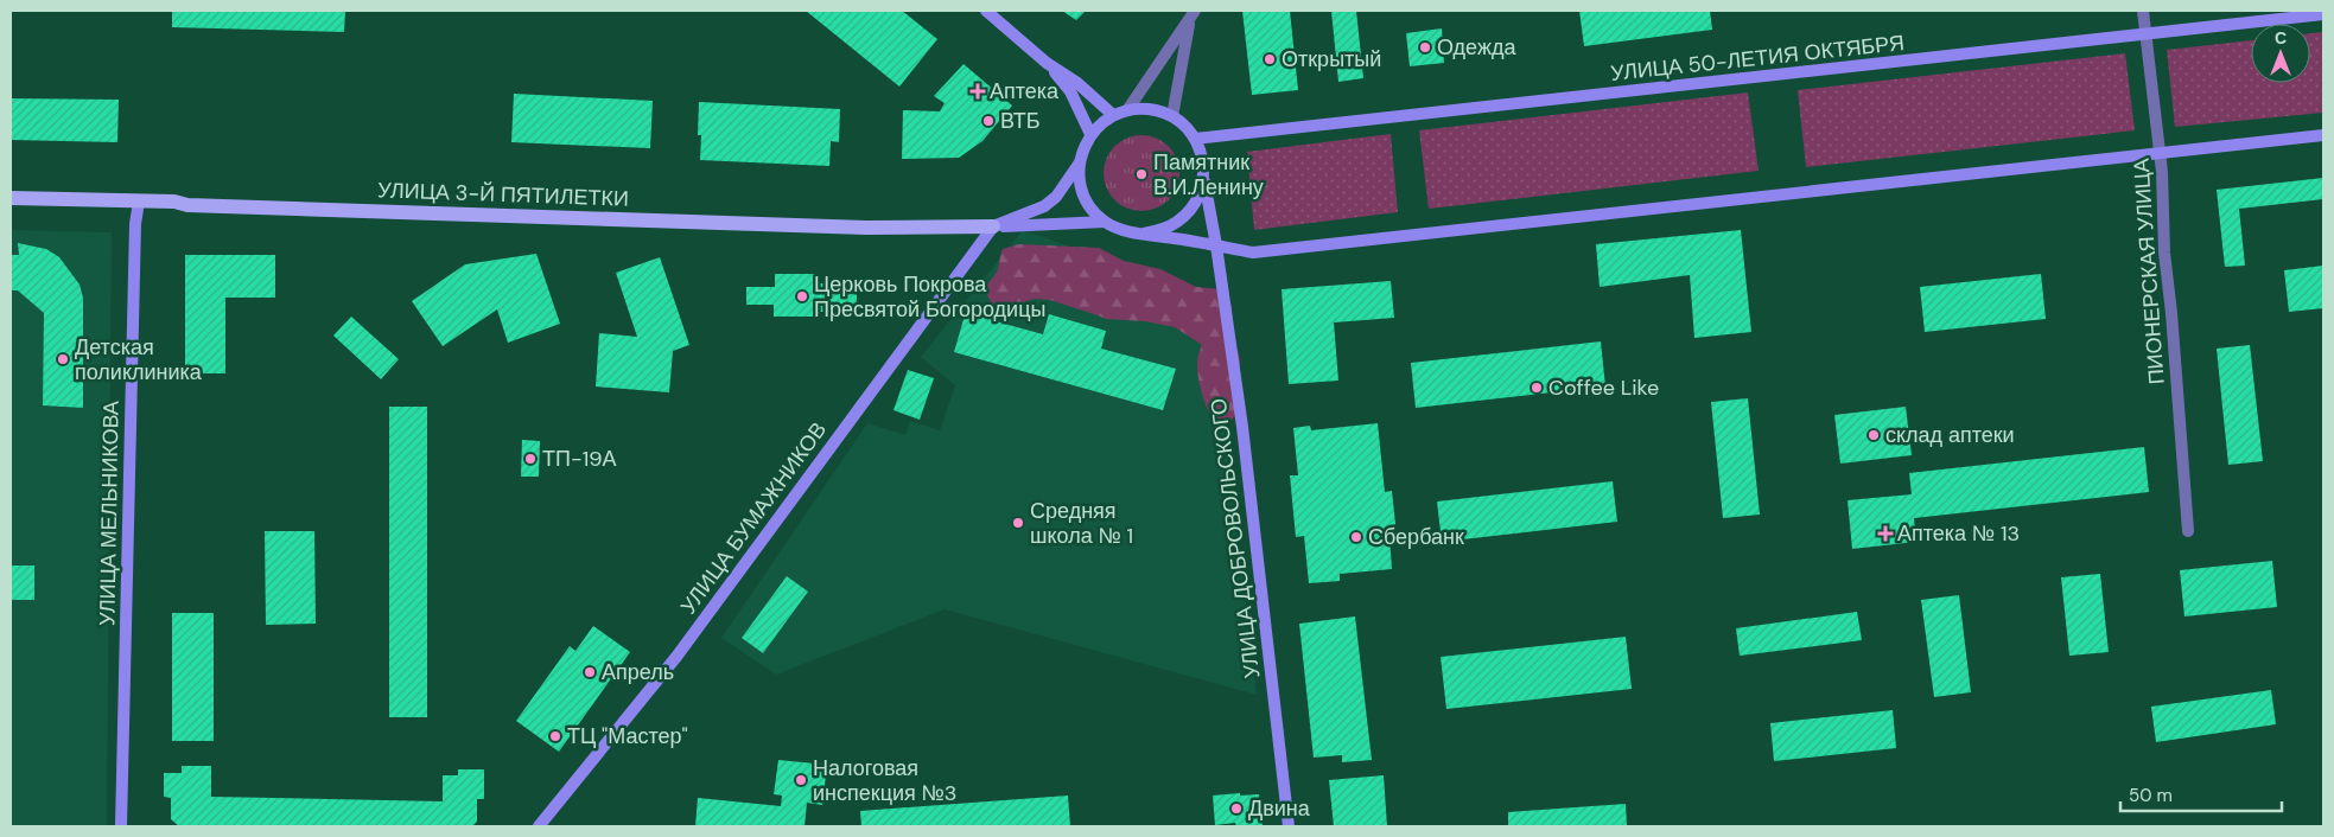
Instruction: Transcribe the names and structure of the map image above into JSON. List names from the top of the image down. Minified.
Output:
{"streets":{"main road":["УЛИЦА 50-ЛЕТИЯ ОКТЯБРЯ","УЛИЦА 3-Й ПЯТИЛЕТКИ","УЛИЦА МЕЛЬНИКОВА","УЛИЦА БУМАЖНИКОВ","УЛИЦА ДОБРОВОЛЬСКОГО"],"street":["ПИОНЕРСКАЯ УЛИЦА"]},"crossings":[["УЛИЦА 50-ЛЕТИЯ ОКТЯБРЯ","ПИОНЕРСКАЯ УЛИЦА"],["УЛИЦА 50-ЛЕТИЯ ОКТЯБРЯ","УЛИЦА ДОБРОВОЛЬСКОГО"],["УЛИЦА 3-Й ПЯТИЛЕТКИ","УЛИЦА МЕЛЬНИКОВА"],["УЛИЦА 3-Й ПЯТИЛЕТКИ","УЛИЦА БУМАЖНИКОВ"]],"places":{"other":["Одежда","Открытый","ВТБ","Памятник В.И.Ленину","Церковь Покрова Пресвятой Богородицы","Детская поликлиника","Coffee Like","склад аптеки","ТП-19А","Средняя школа № 1","Сбербанк","Апрель","ТЦ \"Мастер\"","Налоговая инспекция №3","Двина"],"health":["Аптека","Аптека № 13"]},"scale_bar":"50 m","north":"top"}
